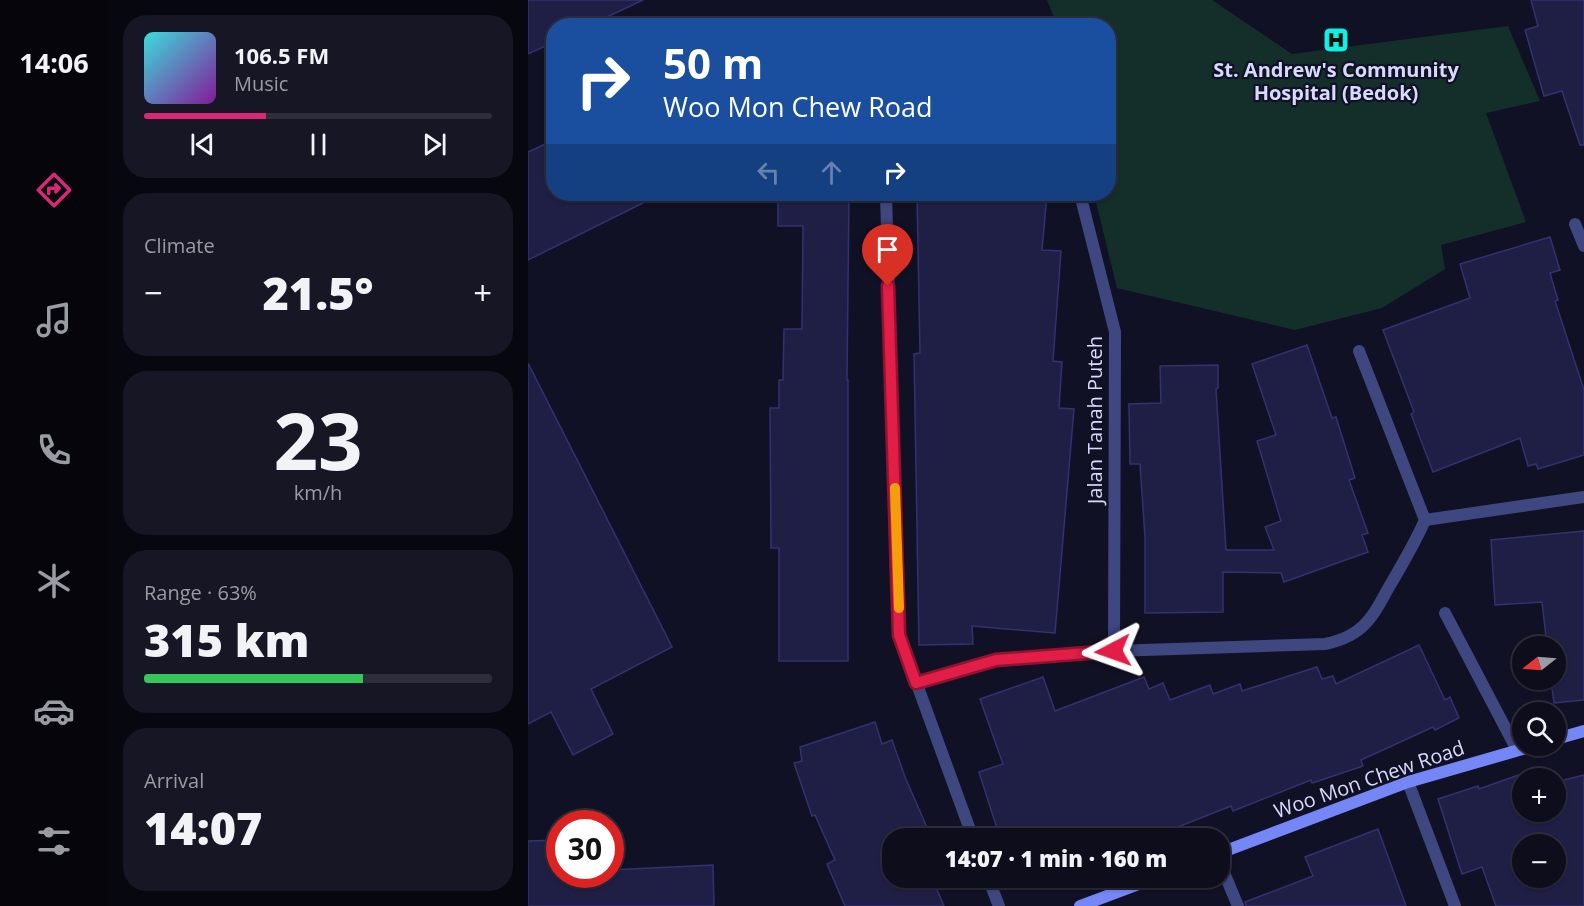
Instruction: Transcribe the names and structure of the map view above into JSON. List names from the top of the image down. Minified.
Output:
{"streets":{"street":["Jalan Tanah Puteh","Woo Mon Chew Road"]},"places":{"hospital":["St. Andrew's Community Hospital (Bedok)"]},"north":"left","page":{"tabs":"14:06","turn":["50 m","Woo Mon Chew Road"],"song":["106.5 FM","Music"],"tile":["Climate",["23","km/h"],["Range · 63%","315 km"],["Arrival","14:07"]],"heat":["−","21.5°","+"],"map_buttons":["+","−"],"limit":"30","trip":"14:07 · 1 min · 160 m"}}
